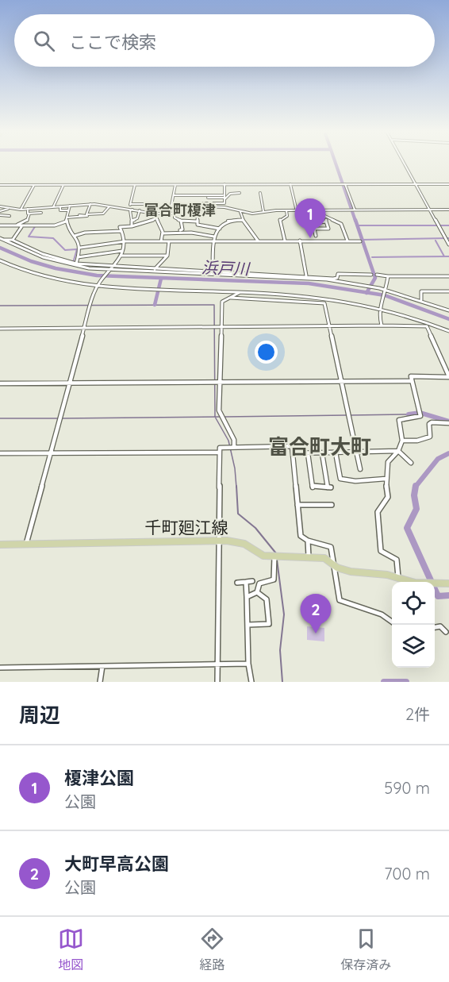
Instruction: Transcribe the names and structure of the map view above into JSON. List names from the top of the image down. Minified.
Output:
{"streets":{"main road":["千町廻江線"]},"districts":["富合町榎津","富合町大町"],"water":["浜戸川"],"page":{"search":"ここで検索","pins":["1","2"],"heading":["周辺","2件"],"list":[{"mark":"1","name":"榎津公園","note":"公園","value":"590 m"},{"mark":"2","name":"大町早高公園","note":"公園","value":"700 m"}],"nav":["地図","経路","保存済み"]}}
